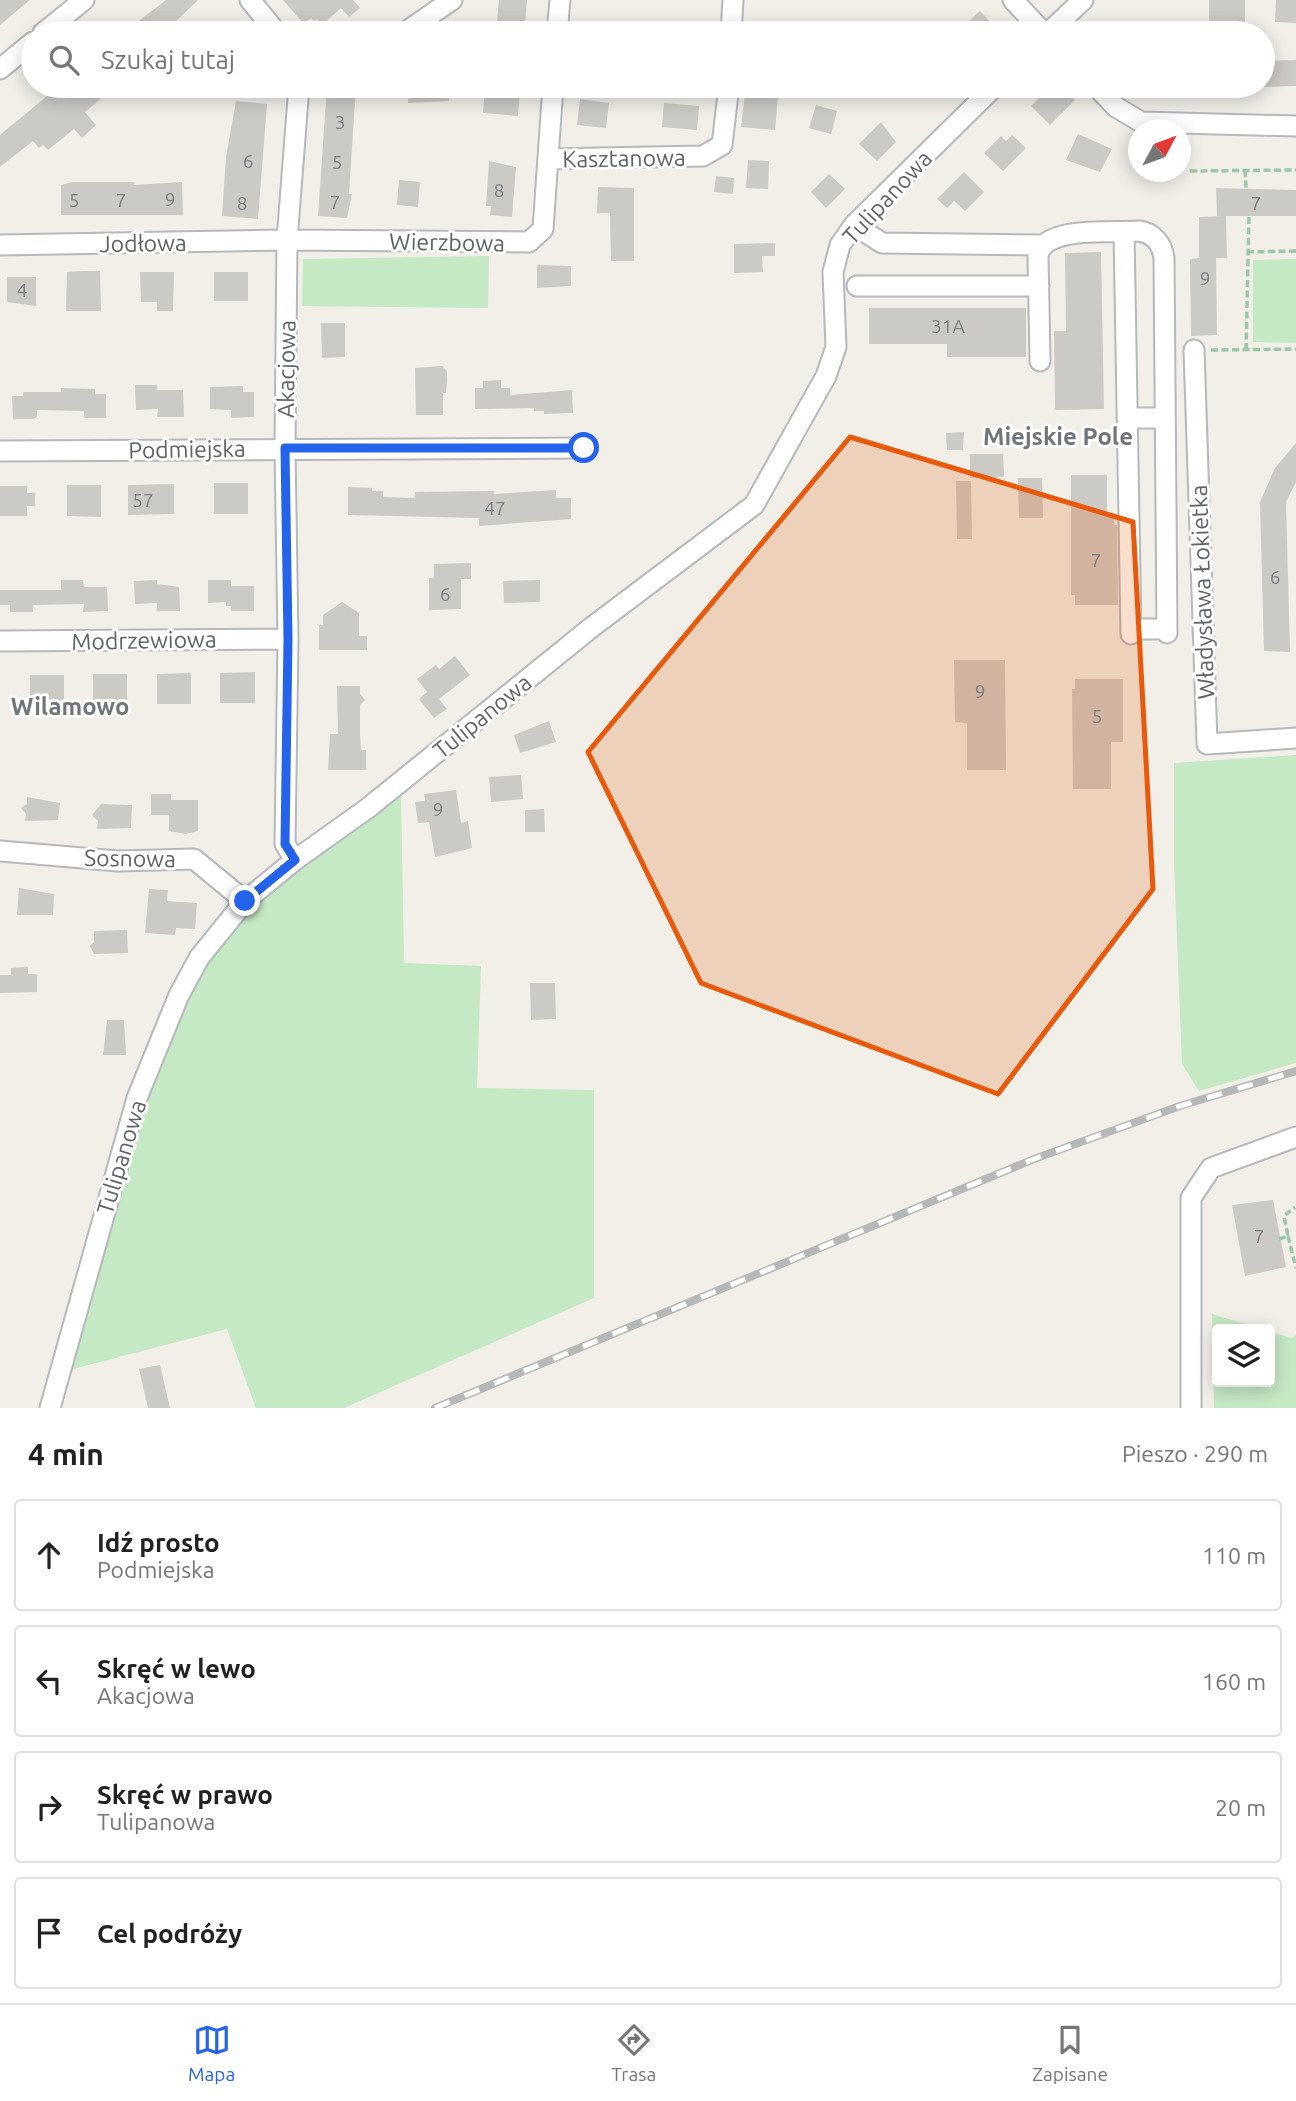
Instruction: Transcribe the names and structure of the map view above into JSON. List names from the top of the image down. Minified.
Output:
{"streets":{"street":["Kasztanowa","Tulipanowa","Wierzbowa","Jodłowa","Akacjowa","Podmiejska","Władysława Łokietka","Modrzewiowa","Sosnowa"]},"crossings":[["Kasztanowa","Wierzbowa"],["Tulipanowa","Akacjowa"],["Tulipanowa","Sosnowa"],["Wierzbowa","Jodłowa"],["Wierzbowa","Akacjowa"],["Jodłowa","Akacjowa"],["Akacjowa","Podmiejska"],["Akacjowa","Modrzewiowa"]],"districts":["Miejskie Pole","Wilamowo"],"house_numbers":["3","6","5","8","9","5","7","7","8","7","9","4","31A","57","47","7","6","6","9","5","9","7"],"north":"top right","page":{"search":"Szukaj tutaj","heading":["4 min","Pieszo · 290 m"],"list":[["Idź prosto","Podmiejska","110 m"],["Skręć w lewo","Akacjowa","160 m"],["Skręć w prawo","Tulipanowa","20 m"],"Cel podróży"],"nav":["Mapa","Trasa","Zapisane"]}}
